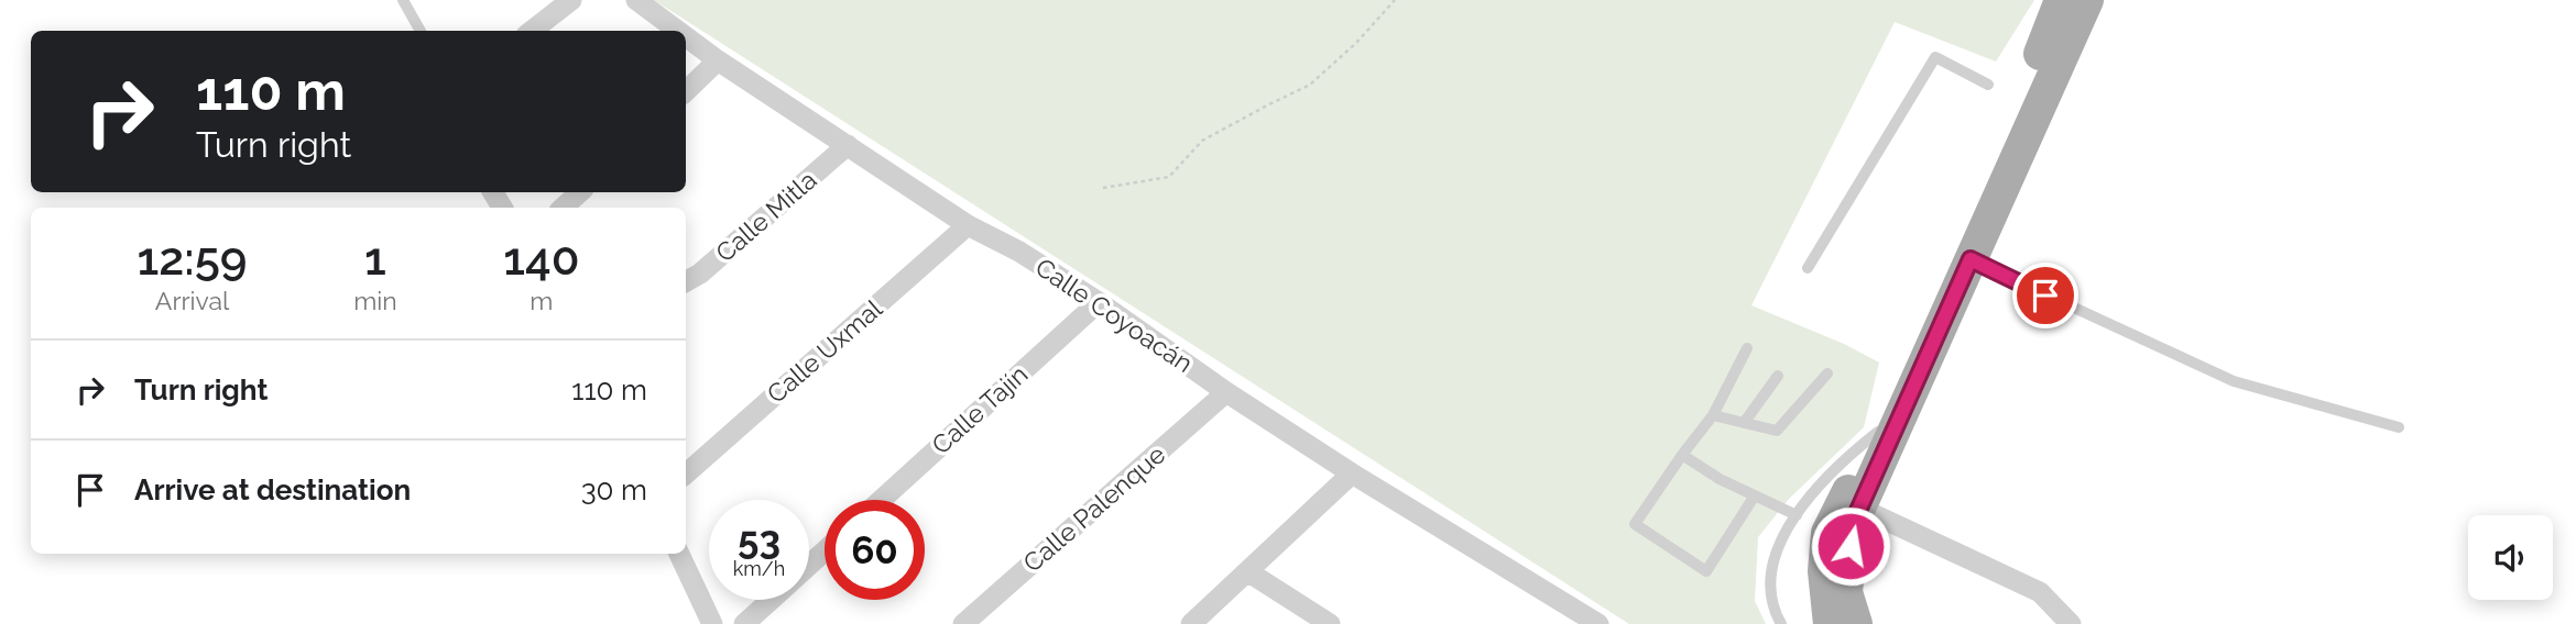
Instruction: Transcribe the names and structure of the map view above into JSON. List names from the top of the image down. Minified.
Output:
{"streets":{"street":["Calle Mitla","Calle Coyoacán","Calle Uxmal","Calle Tajín","Calle Palenque"]},"crossings":[["Calle Mitla","Calle Coyoacán"],["Calle Coyoacán","Calle Uxmal"],["Calle Coyoacán","Calle Tajín"],["Calle Coyoacán","Calle Palenque"]],"page":{"turn":["110 m","Turn right"],"eta":["12:59","Arrival","1","min","140","m"],"list":[{"name":"Turn right","value":"110 m"},{"name":"Arrive at destination","value":"30 m"}],"speed":"53 km/h","limit":"60"}}
